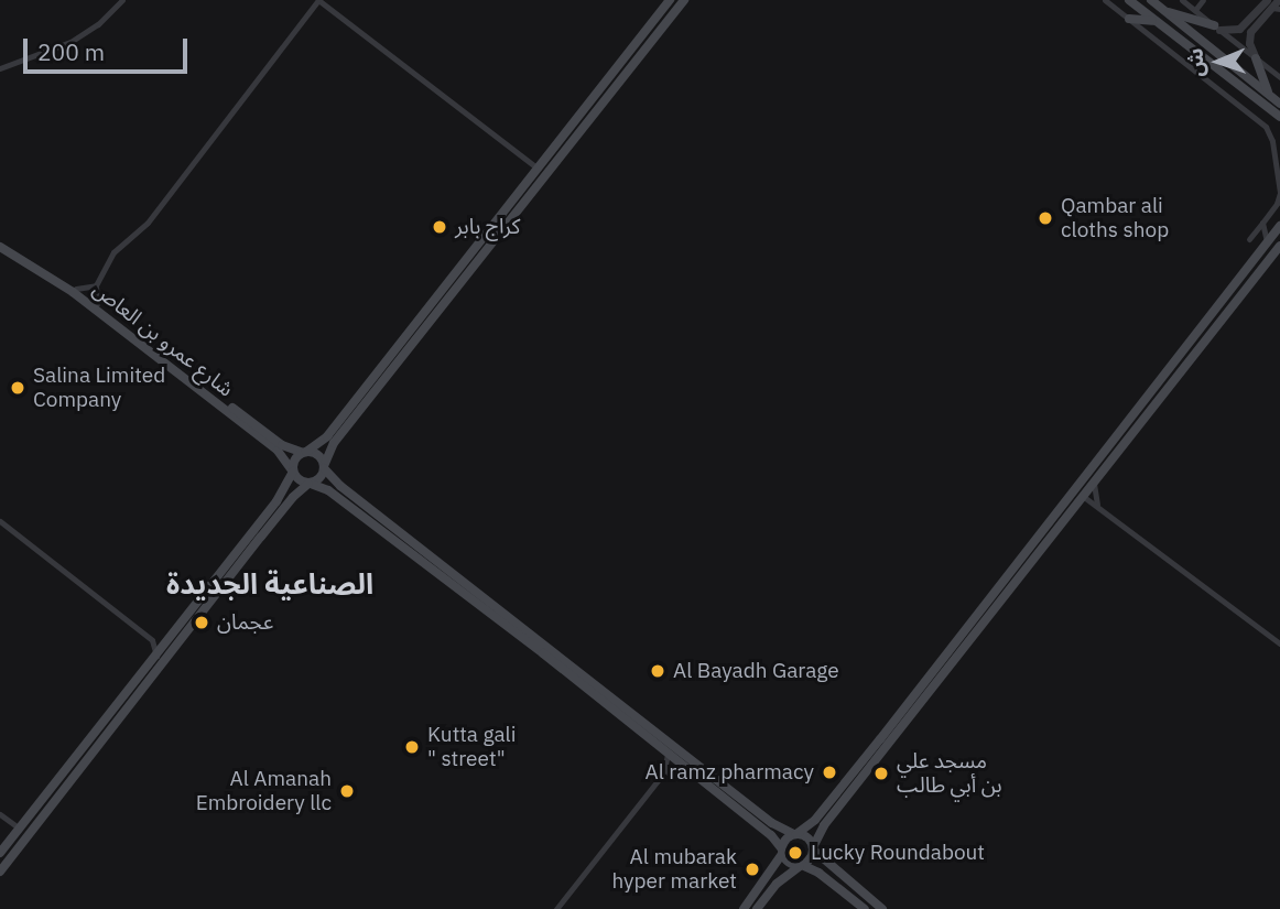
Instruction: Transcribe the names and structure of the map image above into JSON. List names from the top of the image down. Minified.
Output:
{"streets":{"main road":["شارع عمرو بن العاص"]},"districts":["الصناعية الجديدة"],"places":["Qambar ali cloths shop","كراج بابر","Salina Limited Company","عجمان","Al Bayadh Garage","Kutta gali \" street\"","Al ramz pharmacy","مسجد علي بن أبي طالب","Al Amanah Embroidery llc","Lucky Roundabout","Al mubarak hyper market"],"scale_bar":"200 m","north":"left"}
